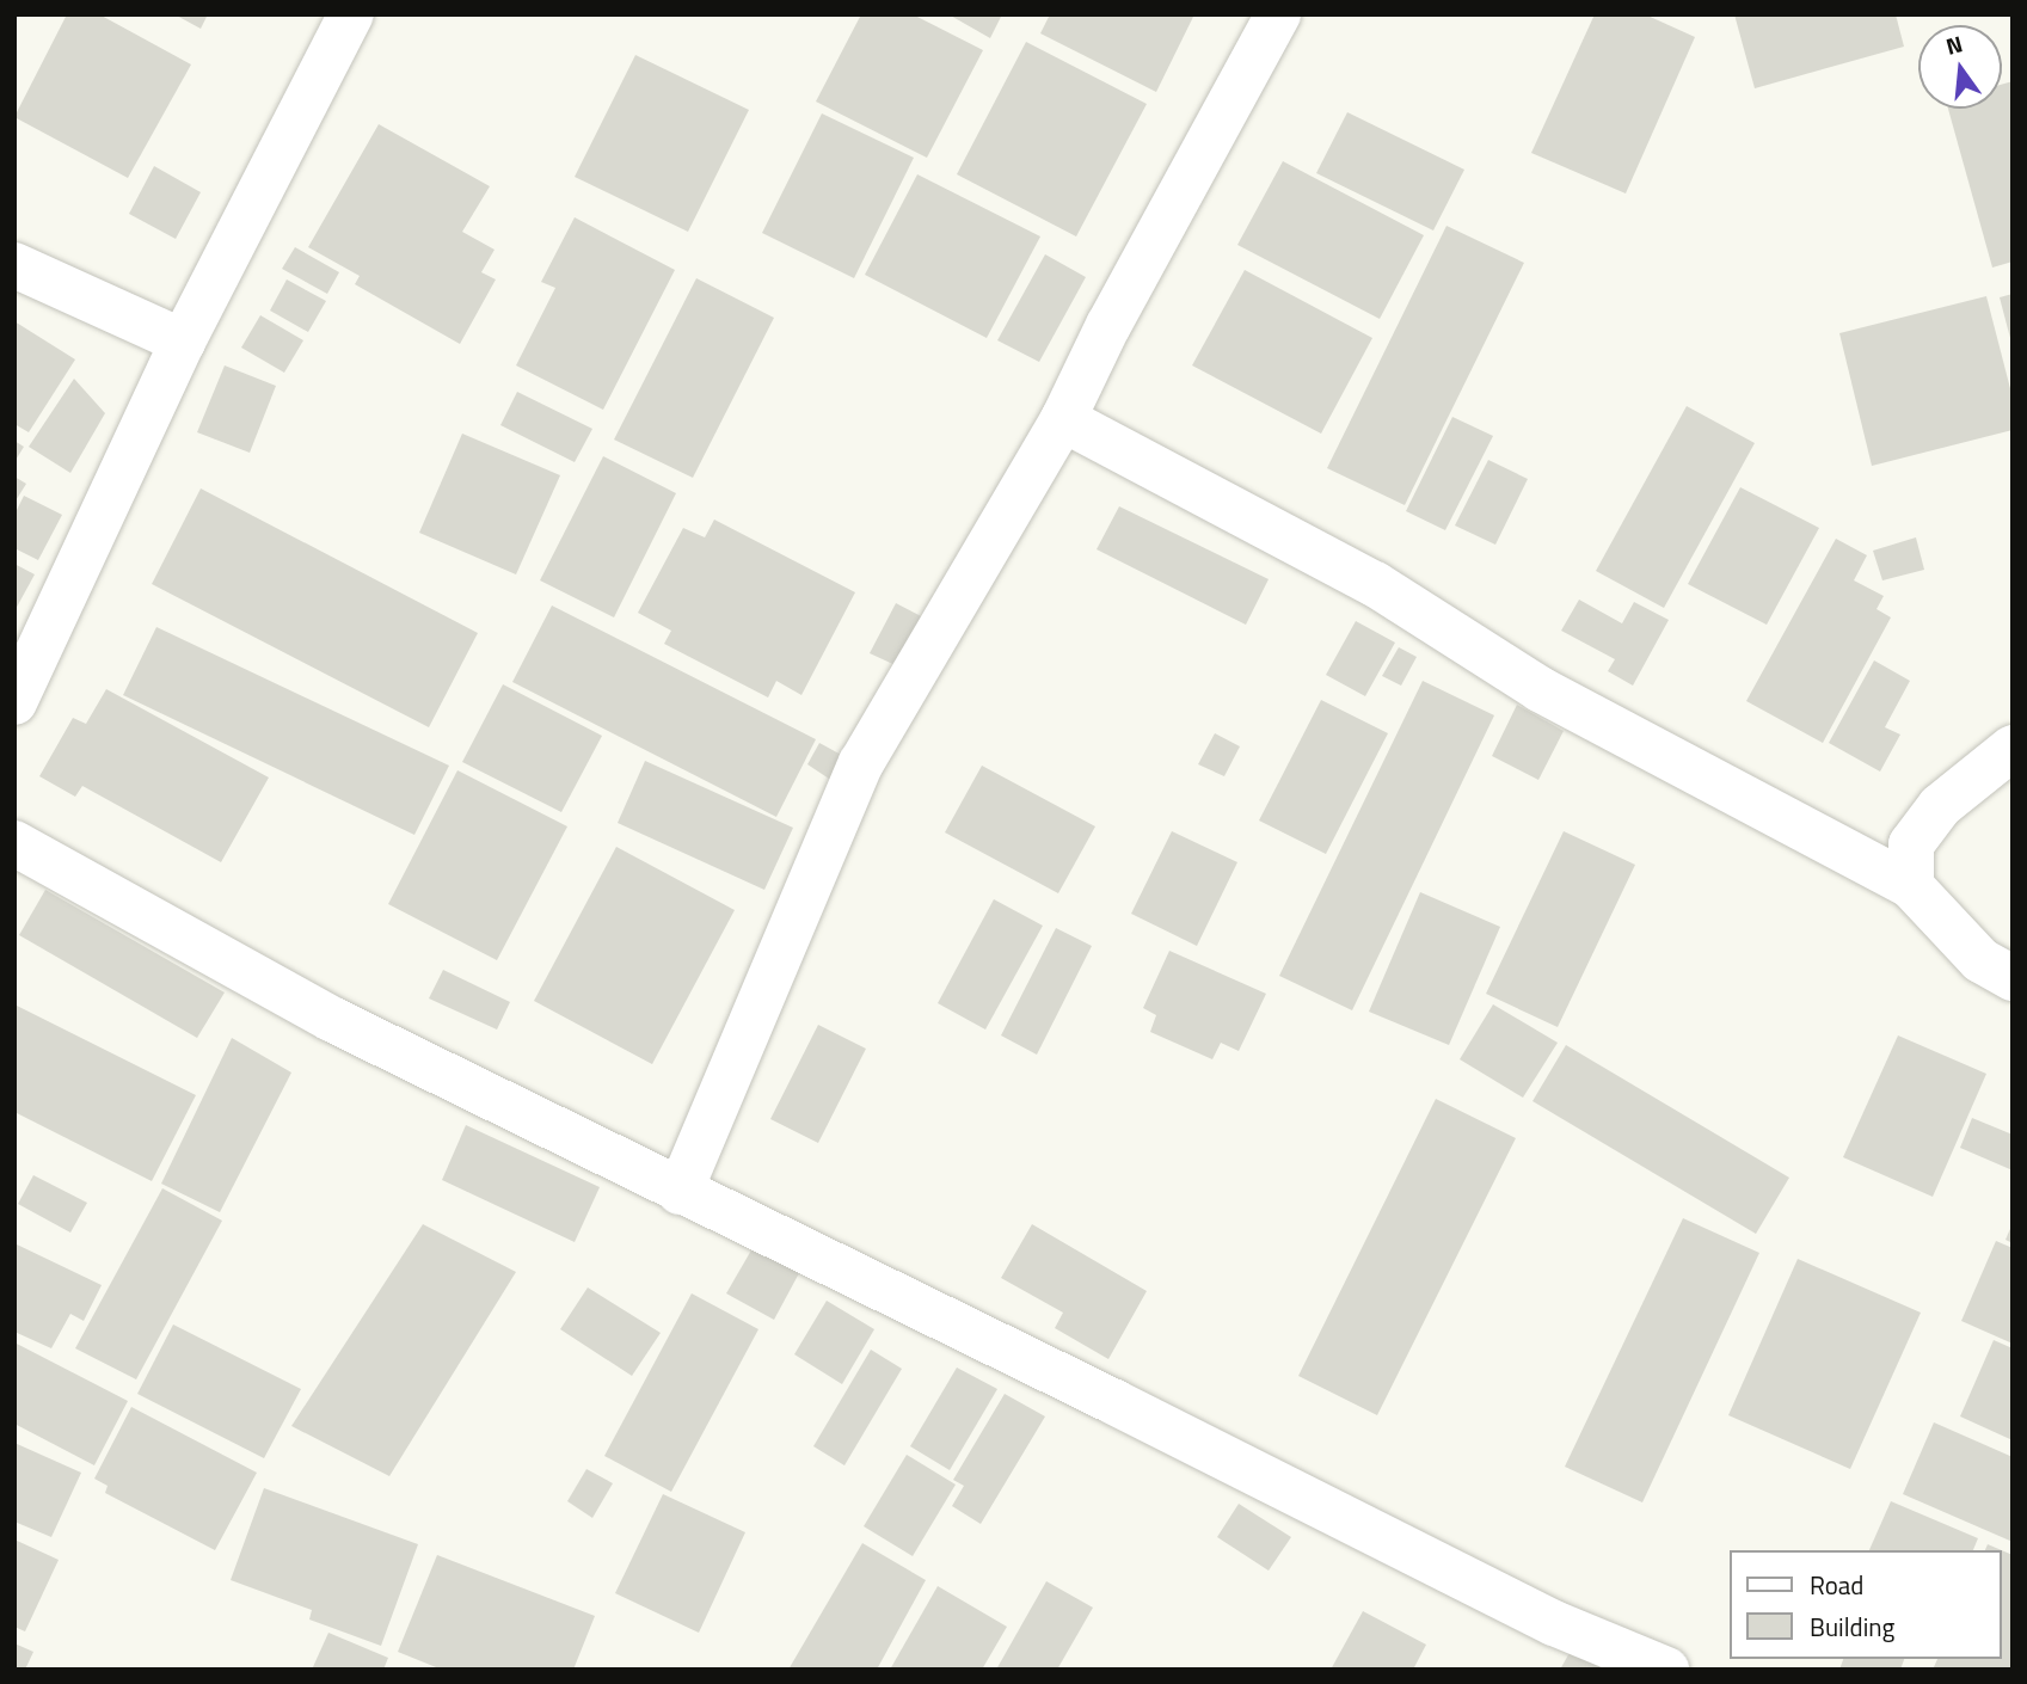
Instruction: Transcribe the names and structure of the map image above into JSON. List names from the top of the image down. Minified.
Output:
{"legend":["Road","Building"],"north":"top"}
